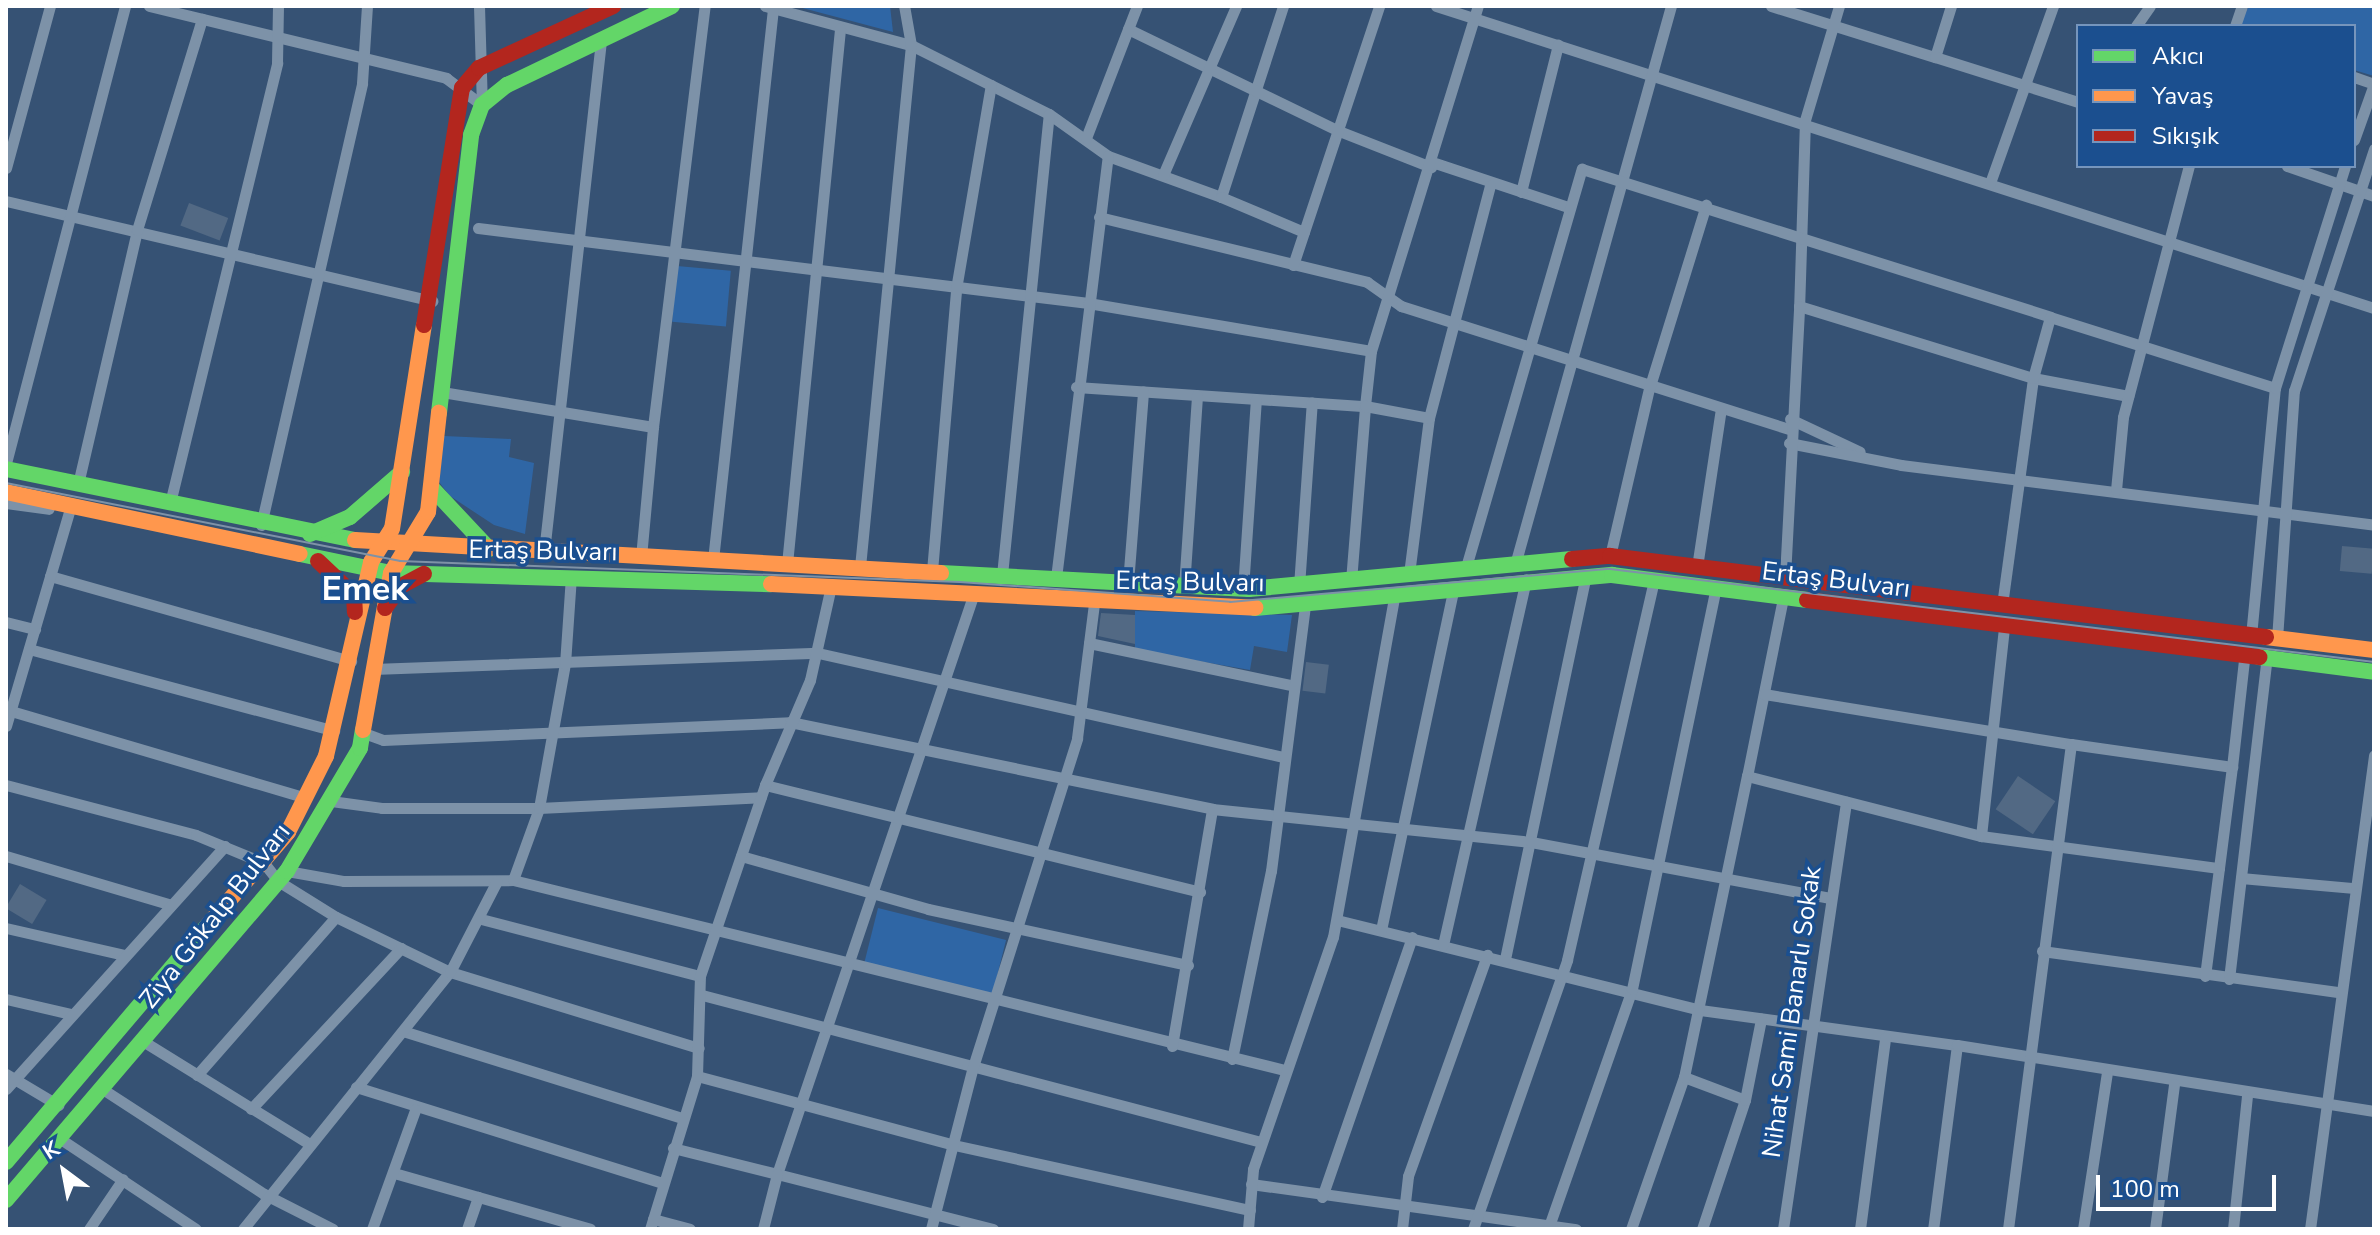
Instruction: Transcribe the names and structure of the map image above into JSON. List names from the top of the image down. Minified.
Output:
{"streets":{"main road":["Ertaş Bulvarı","Ziya Gökalp Bulvarı"],"street":["Nihat Sami Banarlı Sokak"]},"crossings":[["Ertaş Bulvarı","Ziya Gökalp Bulvarı"]],"districts":["Emek"],"legend":["Akıcı","Yavaş","Sıkışık"],"scale_bar":"100 m","north":"top left"}
